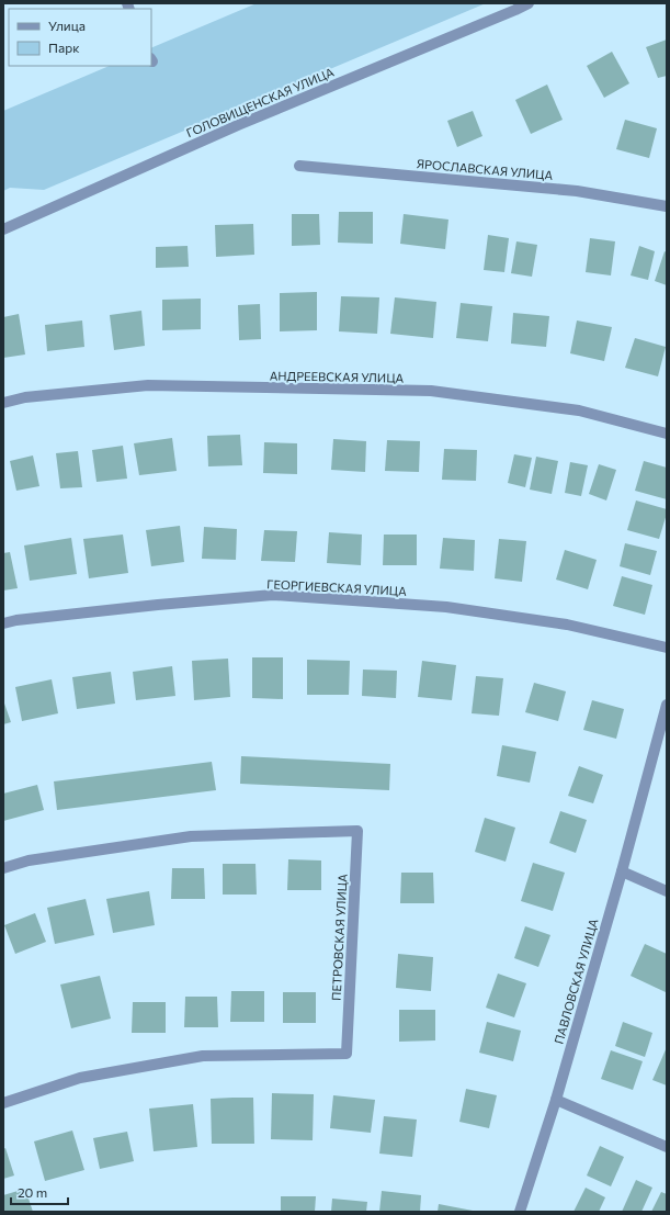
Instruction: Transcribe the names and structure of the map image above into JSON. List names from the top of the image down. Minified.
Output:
{"streets":{"street":["ГОЛОВИЩЕНСКАЯ УЛИЦА","ЯРОСЛАВСКАЯ УЛИЦА","АНДРЕЕВСКАЯ УЛИЦА","ГЕОРГИЕВСКАЯ УЛИЦА","ПЕТРОВСКАЯ УЛИЦА","ПАВЛОВСКАЯ УЛИЦА"]},"legend":["Улица","Парк"],"scale_bar":"20 m"}
